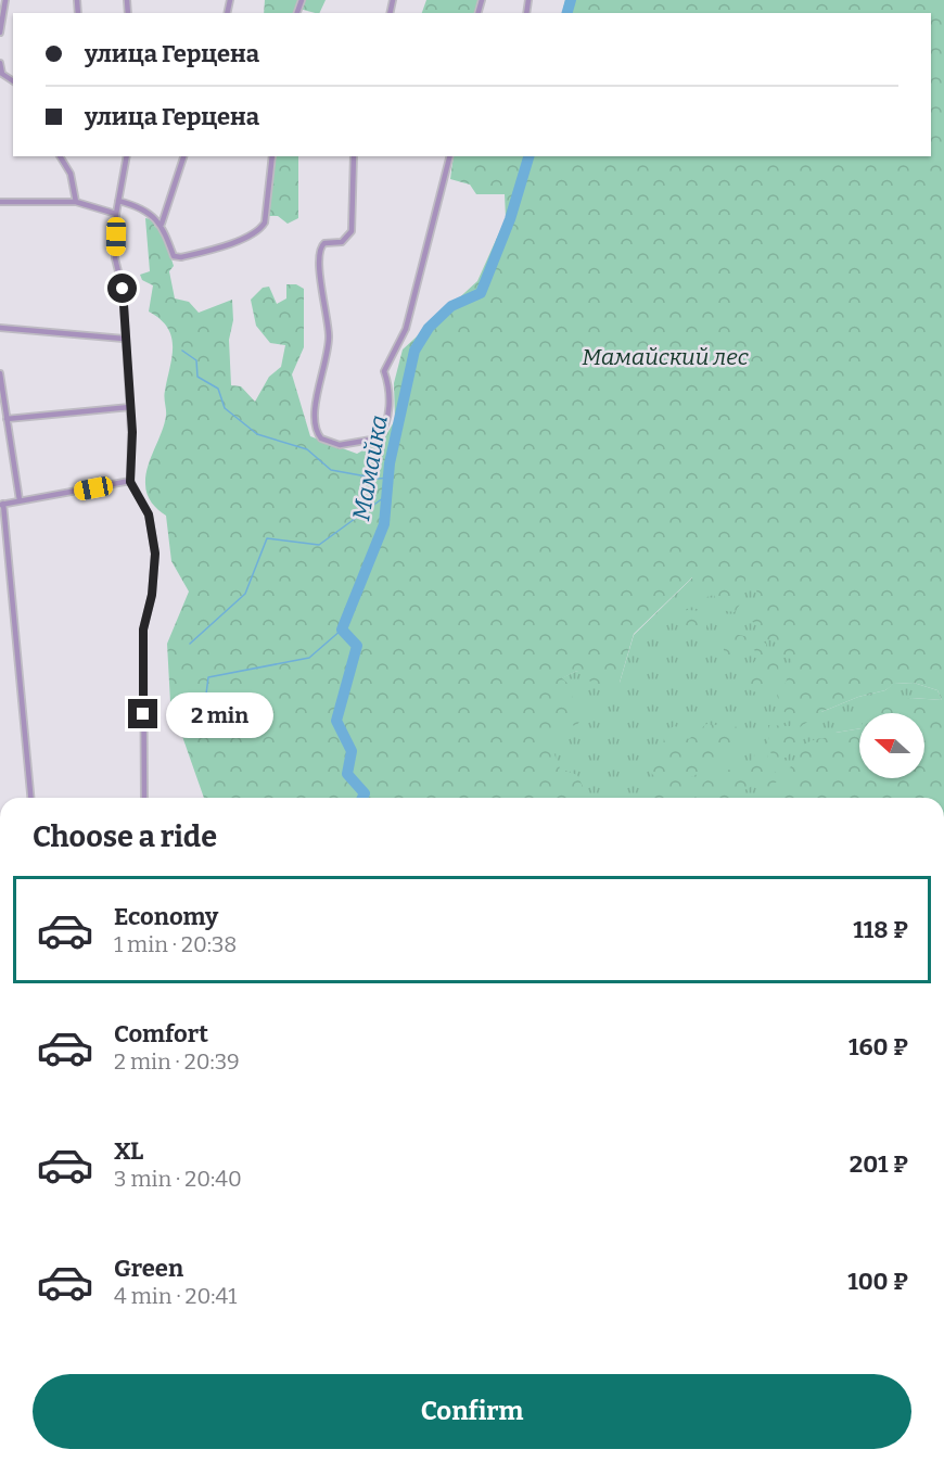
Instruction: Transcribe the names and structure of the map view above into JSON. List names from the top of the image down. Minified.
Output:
{"water":["Мамайка"],"parks":["Мамайский лес"],"north":"left","page":{"banner":["улица Герцена","улица Герцена"],"bubble":"2 min","heading":"Choose a ride","list":[{"name":"Economy","note":"1 min · 20:38","value":"118 ₽"},{"name":"Comfort","note":"2 min · 20:39","value":"160 ₽"},{"name":"XL","note":"3 min · 20:40","value":"201 ₽"},{"name":"Green","note":"4 min · 20:41","value":"100 ₽"}],"buttons":"Confirm"}}
